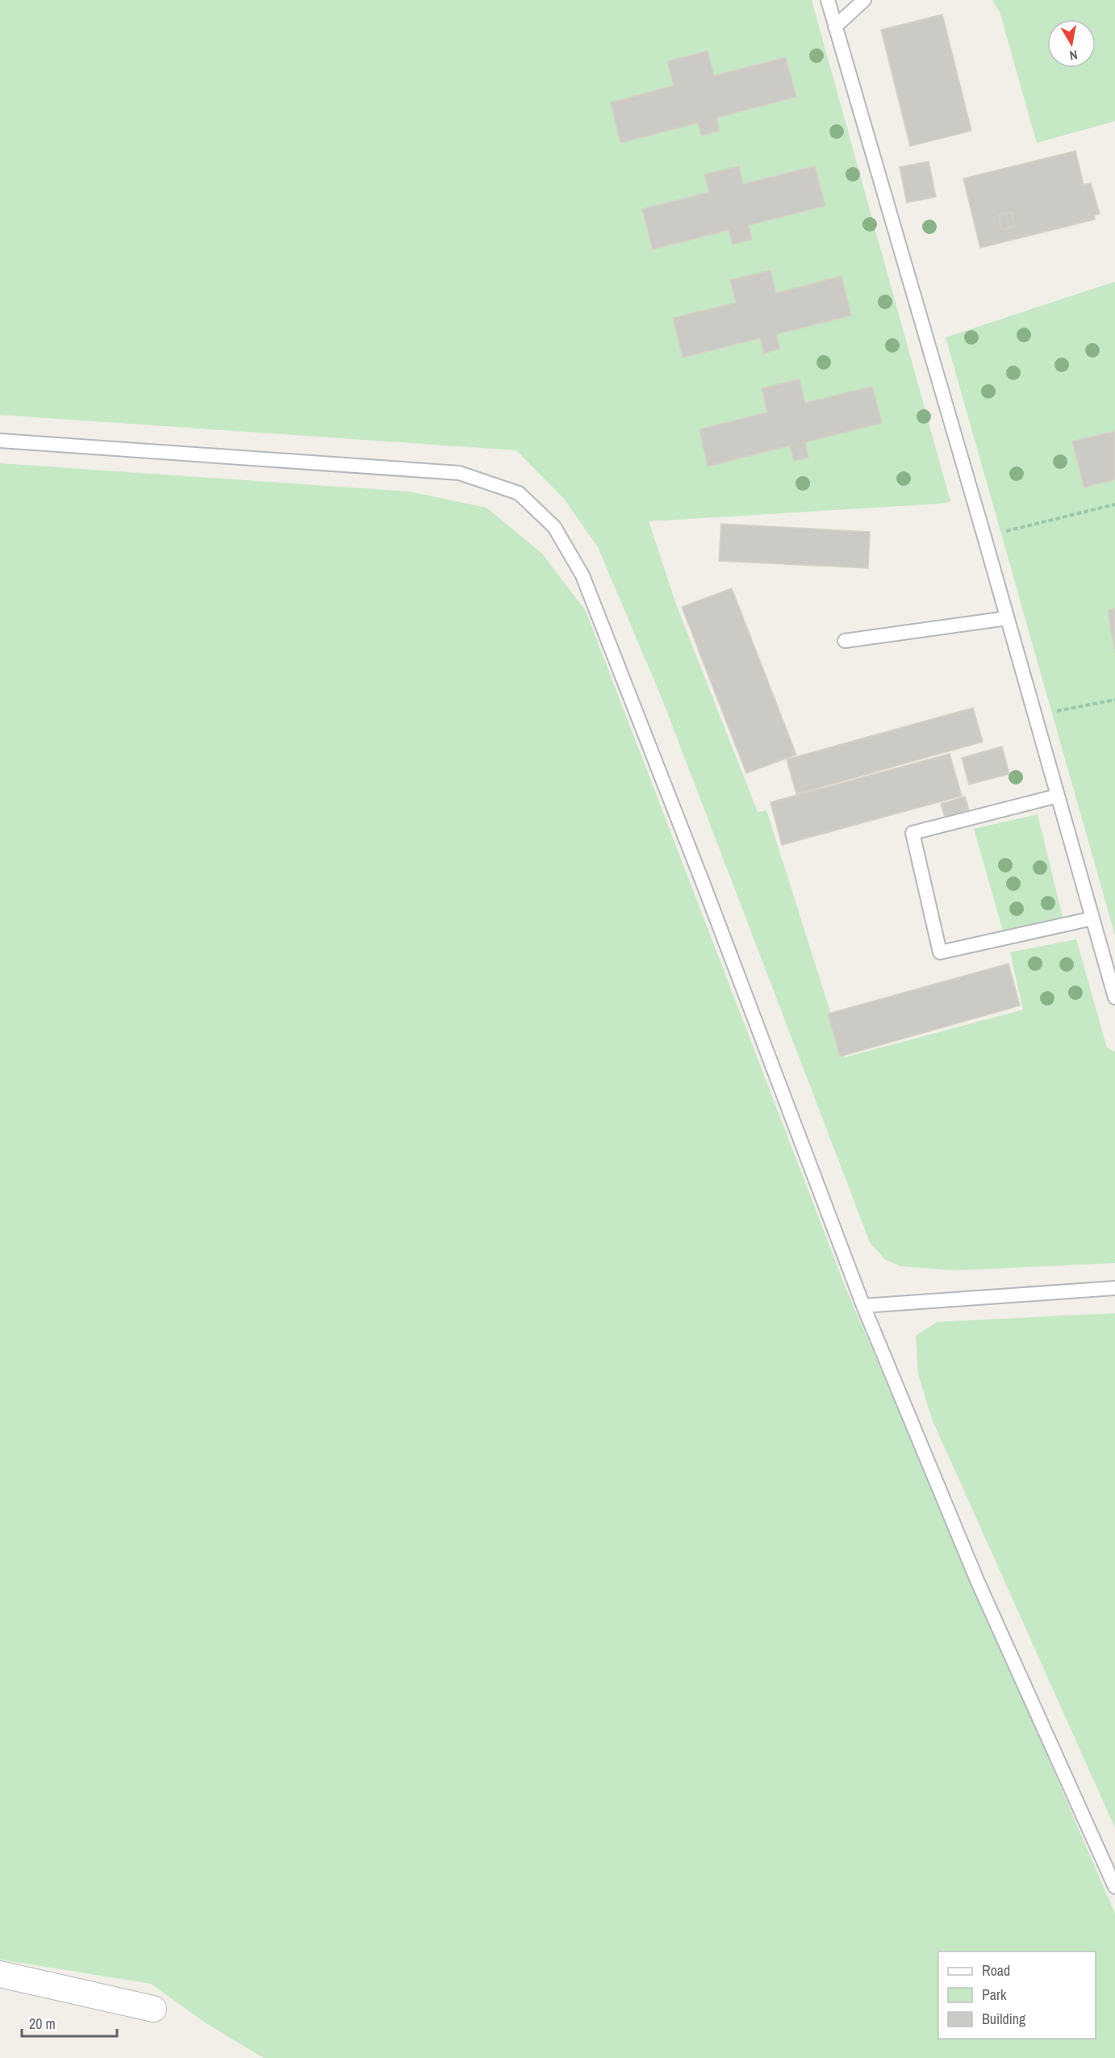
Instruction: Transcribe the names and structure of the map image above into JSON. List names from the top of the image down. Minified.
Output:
{"legend":["Road","Park","Building"],"scale_bar":"20 m","north":"bottom"}
